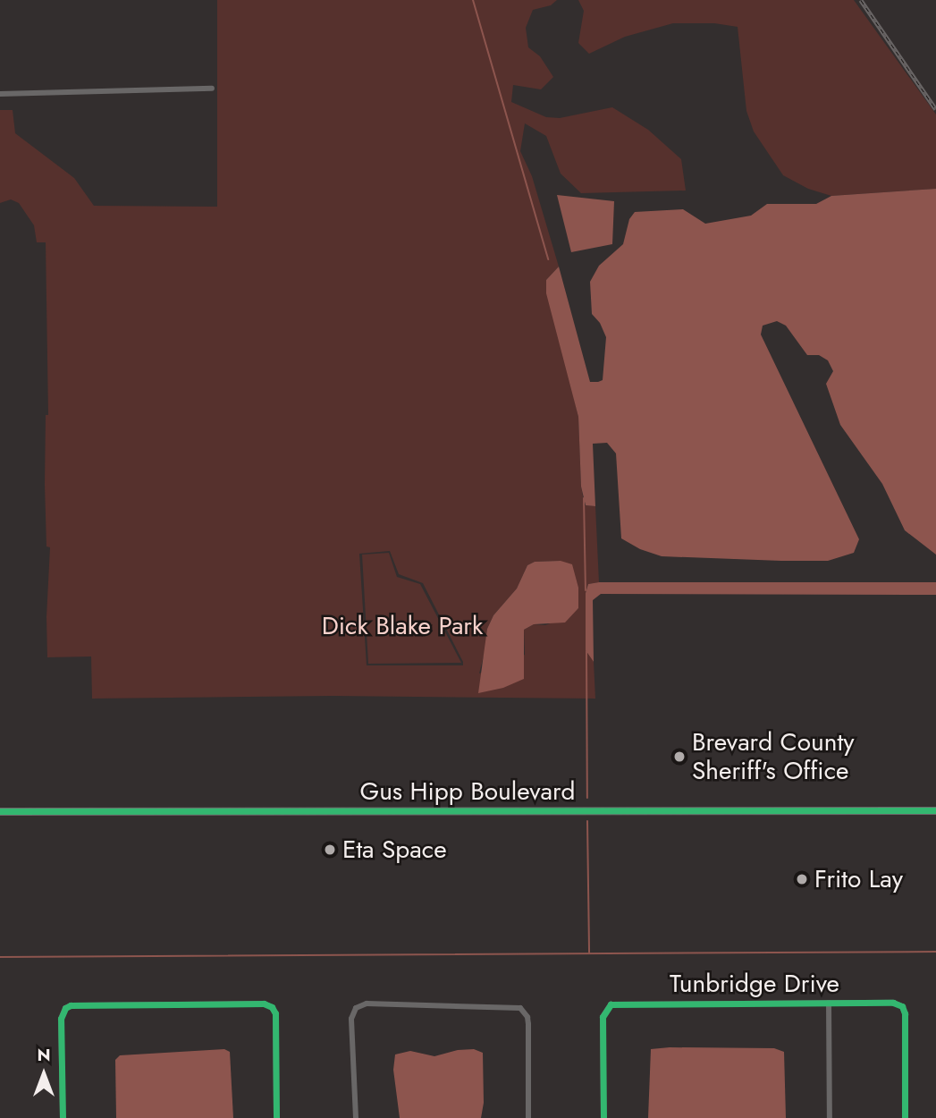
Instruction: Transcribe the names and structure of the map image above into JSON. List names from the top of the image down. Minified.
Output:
{"streets":{"street":["Gus Hipp Boulevard","Tunbridge Drive"]},"parks":["Dick Blake Park"],"places":["Brevard County Sheriff's Office","Eta Space","Frito Lay"],"north":"top"}
